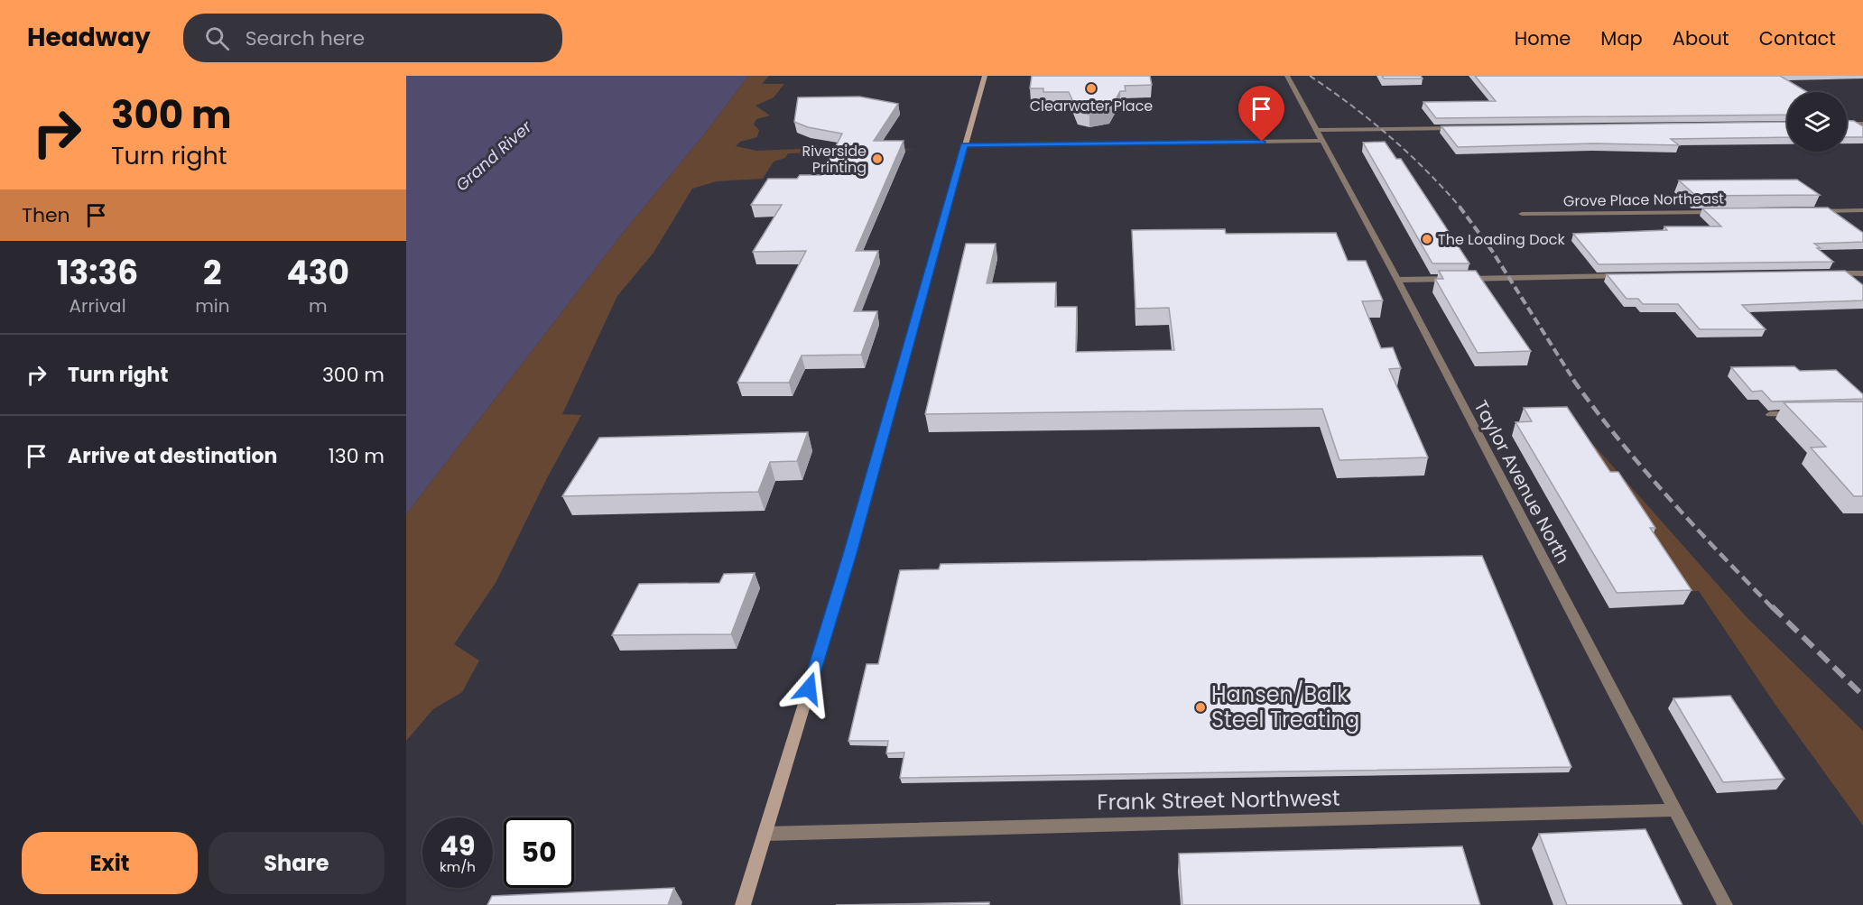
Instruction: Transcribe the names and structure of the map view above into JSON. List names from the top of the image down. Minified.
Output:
{"streets":{"street":["Grove Place Northeast","Taylor Avenue North","Frank Street Northwest"]},"crossings":[["Taylor Avenue North","Frank Street Northwest"]],"water":["Grand River"],"places":["Clearwater Place","Riverside Printing","The Loading Dock","Hansen/Balk Steel Treating"],"page":{"header":"Headway","search":"Search here","nav":["Home","Map","About","Contact"],"turn":["300 m","Turn right"],"then":"Then","eta":["13:36","Arrival","2","min","430","m"],"list":[{"name":"Turn right","value":"300 m"},{"name":"Arrive at destination","value":"130 m"}],"speed":"49 km/h","limit":"50","buttons":["Exit","Share"]}}
